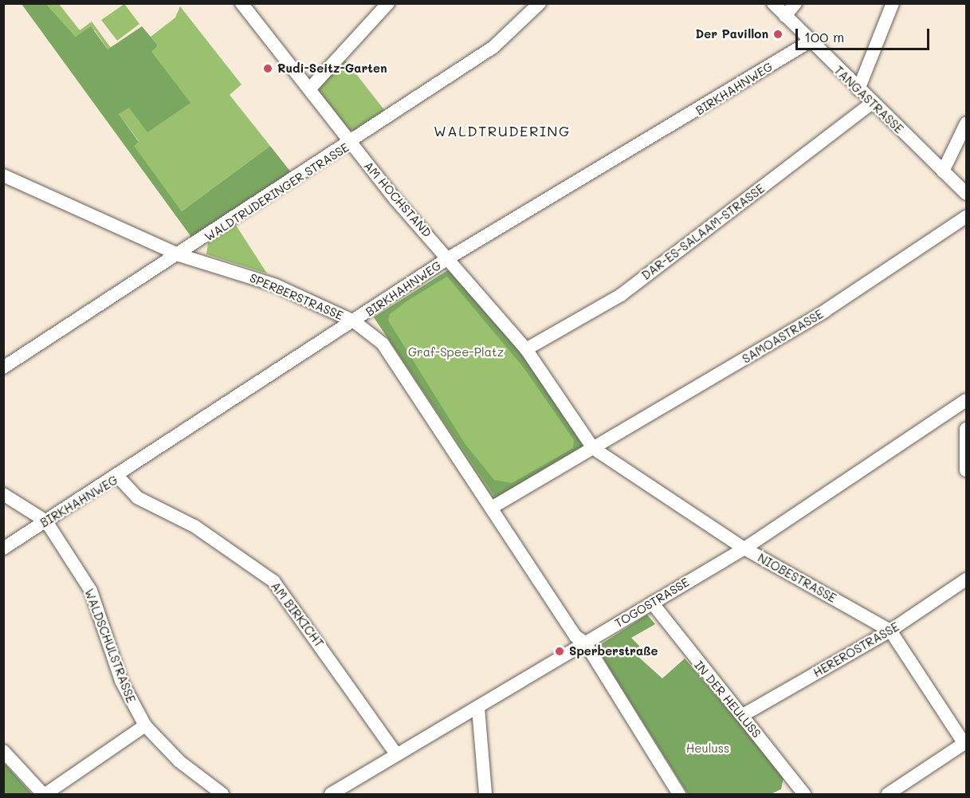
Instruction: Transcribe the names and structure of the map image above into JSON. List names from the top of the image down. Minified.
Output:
{"streets":{"street":["BIRKHAHNWEG","TANGASTRASSE","WALDTRUDERINGER STRASSE","AM HOCHSTAND","DAR-ES-SALAAM-STRASSE","SPERBERSTRASSE","SAMOASTRASSE","NIOBESTRASSE","TOGOSTRASSE","AM BIRKICHT","WALDSCHULSTRASSE","HEREROSTRASSE","IN DER HEULUSS"]},"crossings":[["BIRKHAHNWEG","TANGASTRASSE"],["BIRKHAHNWEG","AM HOCHSTAND"],["BIRKHAHNWEG","SPERBERSTRASSE"],["BIRKHAHNWEG","AM BIRKICHT"],["BIRKHAHNWEG","WALDSCHULSTRASSE"],["TANGASTRASSE","DAR-ES-SALAAM-STRASSE"],["WALDTRUDERINGER STRASSE","AM HOCHSTAND"],["WALDTRUDERINGER STRASSE","SPERBERSTRASSE"],["SPERBERSTRASSE","TOGOSTRASSE"],["SAMOASTRASSE","NIOBESTRASSE"],["NIOBESTRASSE","TOGOSTRASSE"],["NIOBESTRASSE","HEREROSTRASSE"],["TOGOSTRASSE","AM BIRKICHT"],["TOGOSTRASSE","IN DER HEULUSS"],["HEREROSTRASSE","IN DER HEULUSS"]],"districts":["WALDTRUDERING"],"parks":["Graf-Spee-Platz","Heuluss"],"places":["Der Pavillon","Rudi-Seitz-Garten","Sperberstraße"],"scale_bar":"100 m"}
